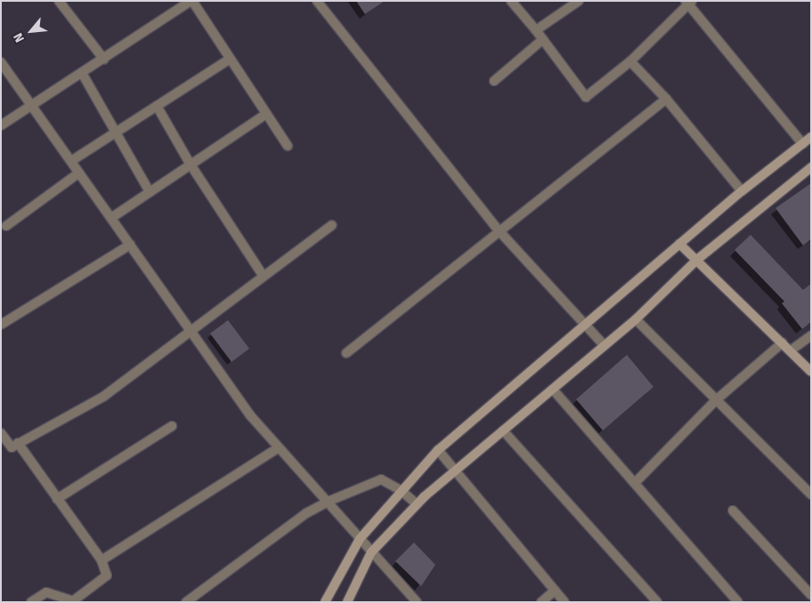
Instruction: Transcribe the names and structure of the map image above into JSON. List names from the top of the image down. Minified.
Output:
{"north":"bottom left"}
